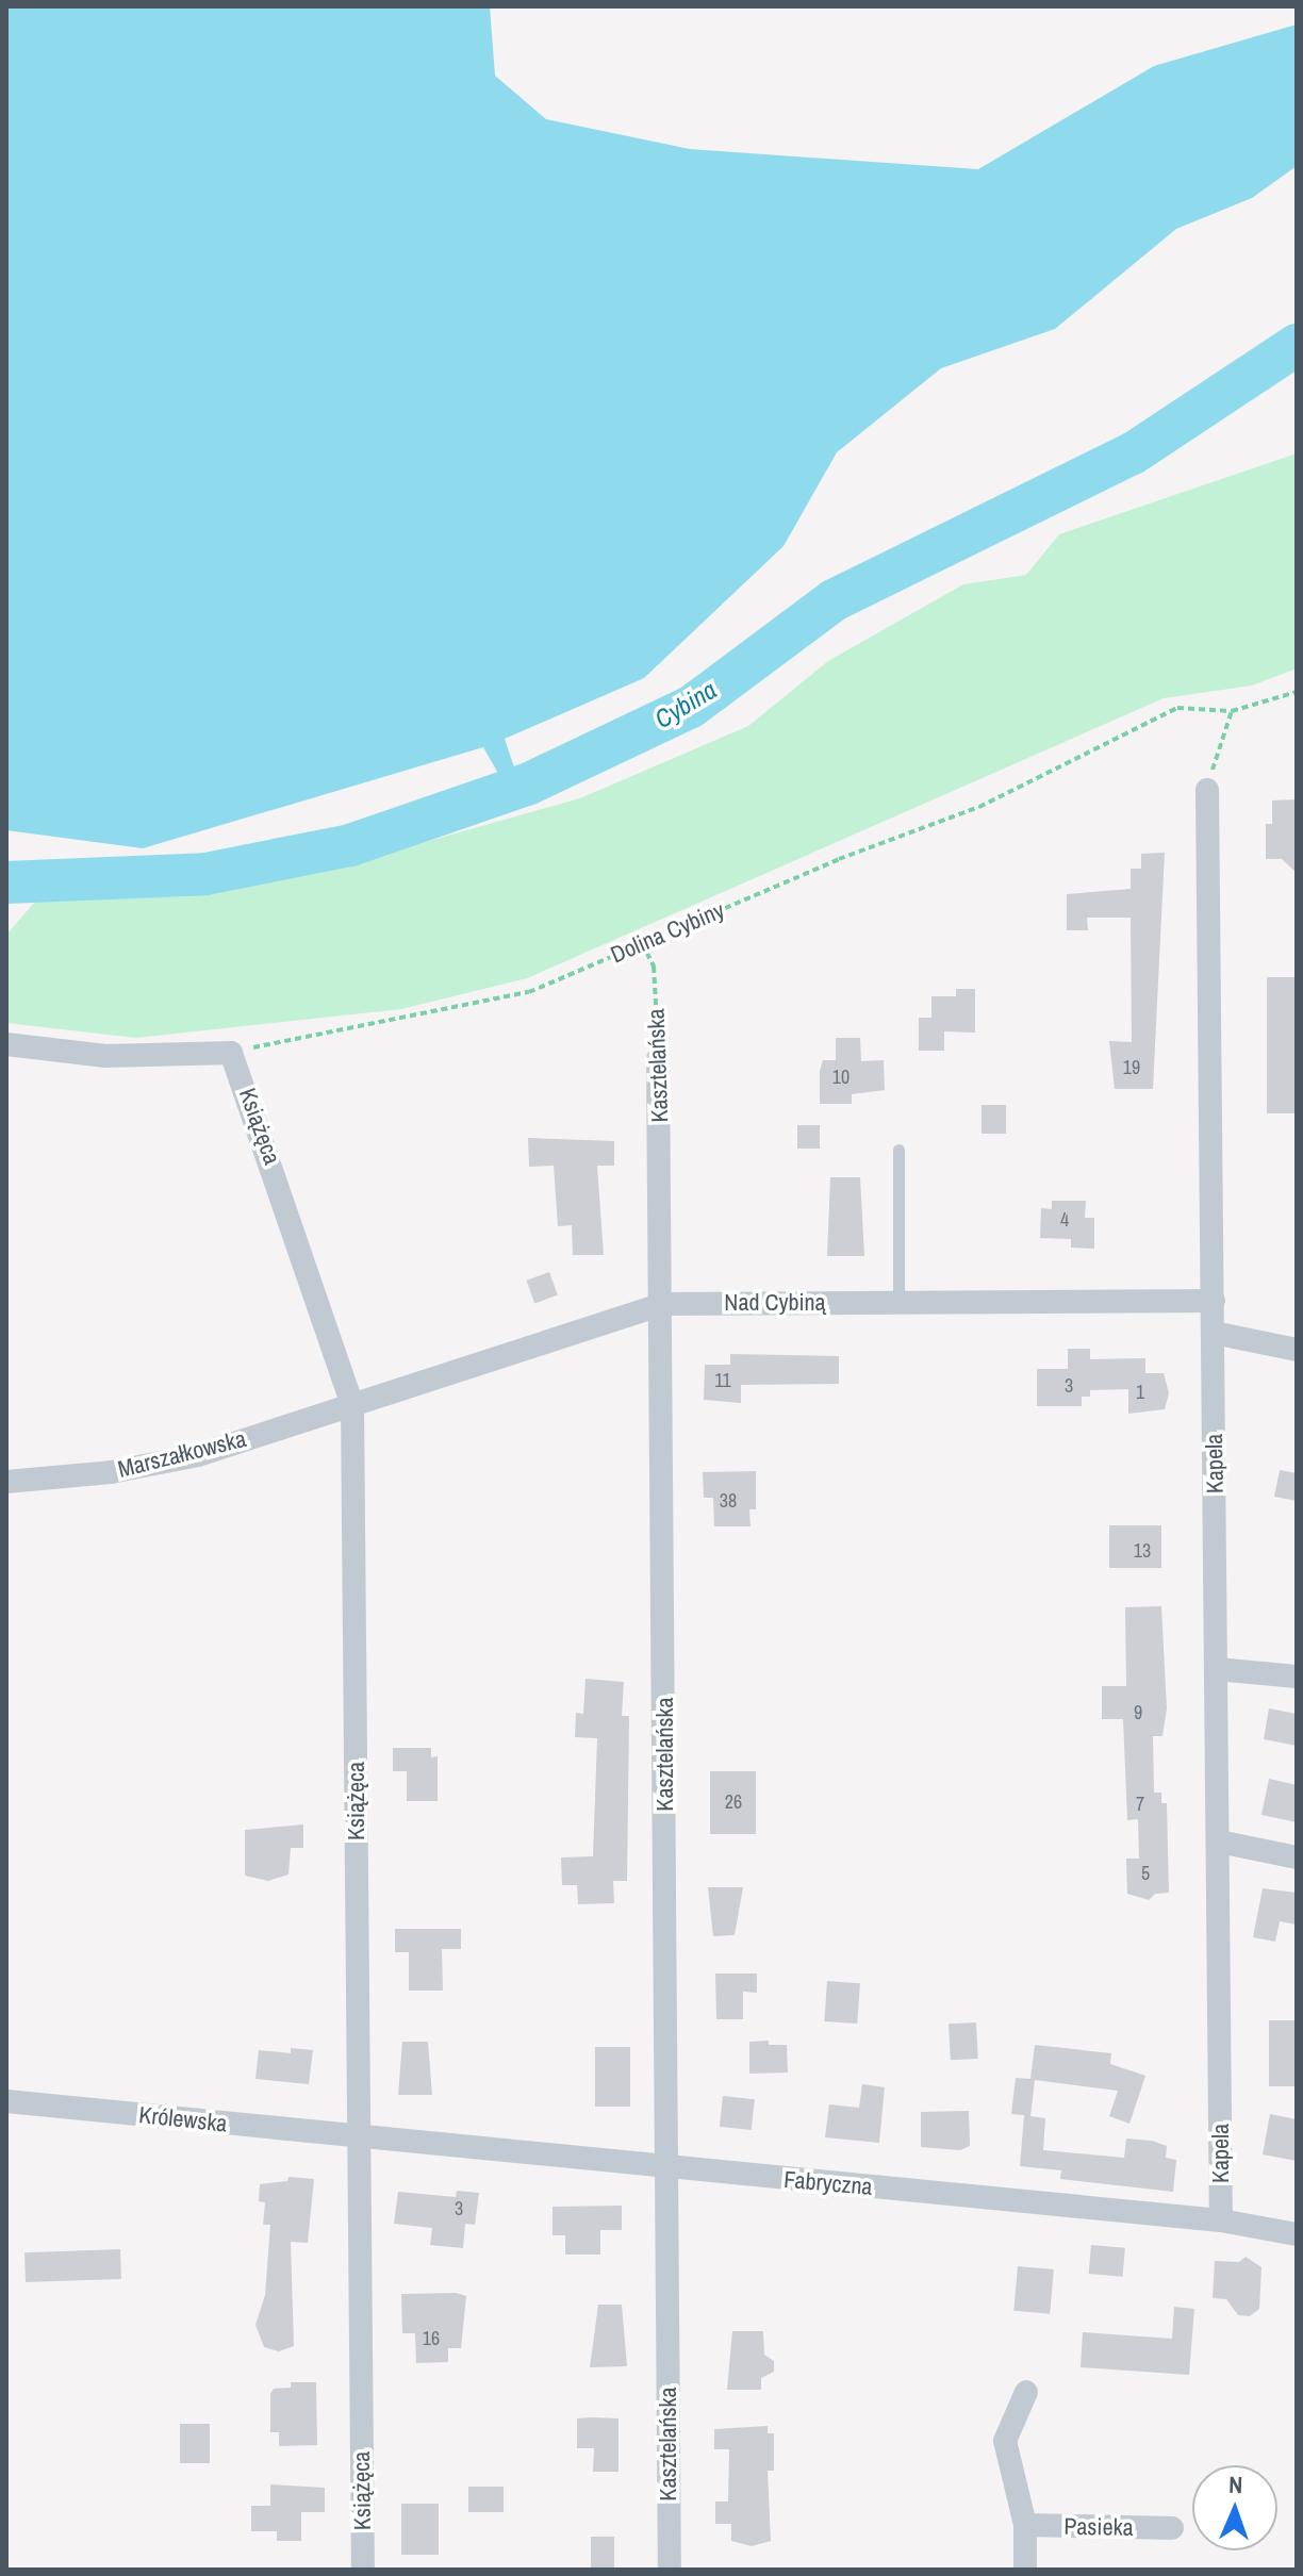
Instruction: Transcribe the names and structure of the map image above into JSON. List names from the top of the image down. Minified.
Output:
{"streets":{"street":["Kasztelańska","Książęca","Nad Cybiną","Marszałkowska","Kapela","Królewska","Fabryczna","Pasieka"],"path":["Dolina Cybiny"]},"crossings":[["Dolina Cybiny","Kasztelańska"],["Dolina Cybiny","Książęca"],["Kasztelańska","Nad Cybiną"],["Kasztelańska","Fabryczna"],["Książęca","Nad Cybiną"],["Książęca","Marszałkowska"],["Książęca","Królewska"],["Książęca","Fabryczna"],["Nad Cybiną","Marszałkowska"],["Nad Cybiną","Kapela"],["Kapela","Fabryczna"],["Królewska","Fabryczna"]],"water":["Cybina"],"house_numbers":["19","10","4","11","3","1","38","13","9","26","7","5","3","16"],"north":"top"}
